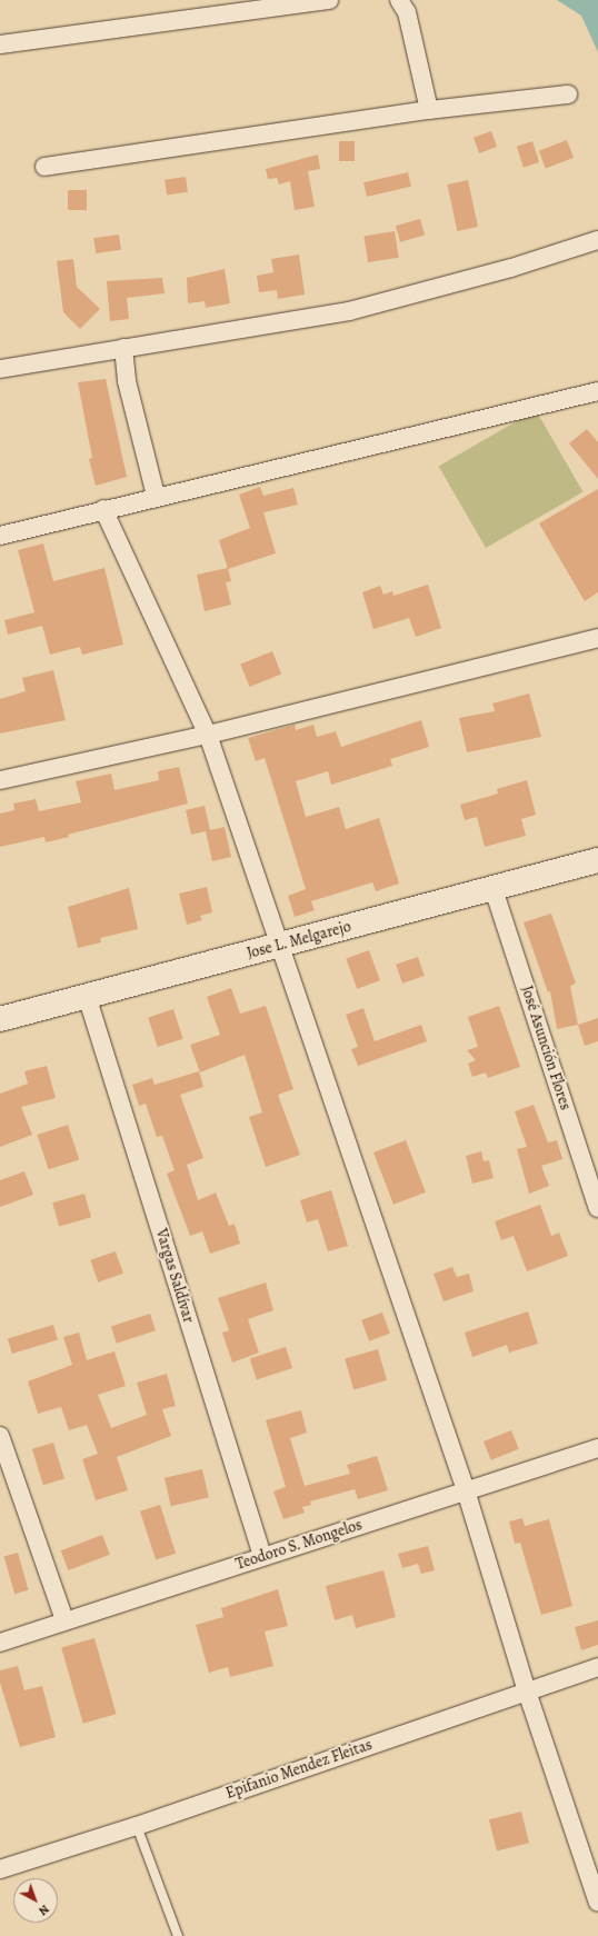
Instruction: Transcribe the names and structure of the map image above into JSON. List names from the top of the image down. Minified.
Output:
{"streets":{"street":["Jose L. Melgarejo","José Asunción Flores","Vargas Saldívar","Teodoro S. Mongelos","Epifanio Mendez Fleitas"]},"crossings":[["Jose L. Melgarejo","José Asunción Flores"],["Jose L. Melgarejo","Vargas Saldívar"],["Vargas Saldívar","Teodoro S. Mongelos"]],"north":"bottom right"}
